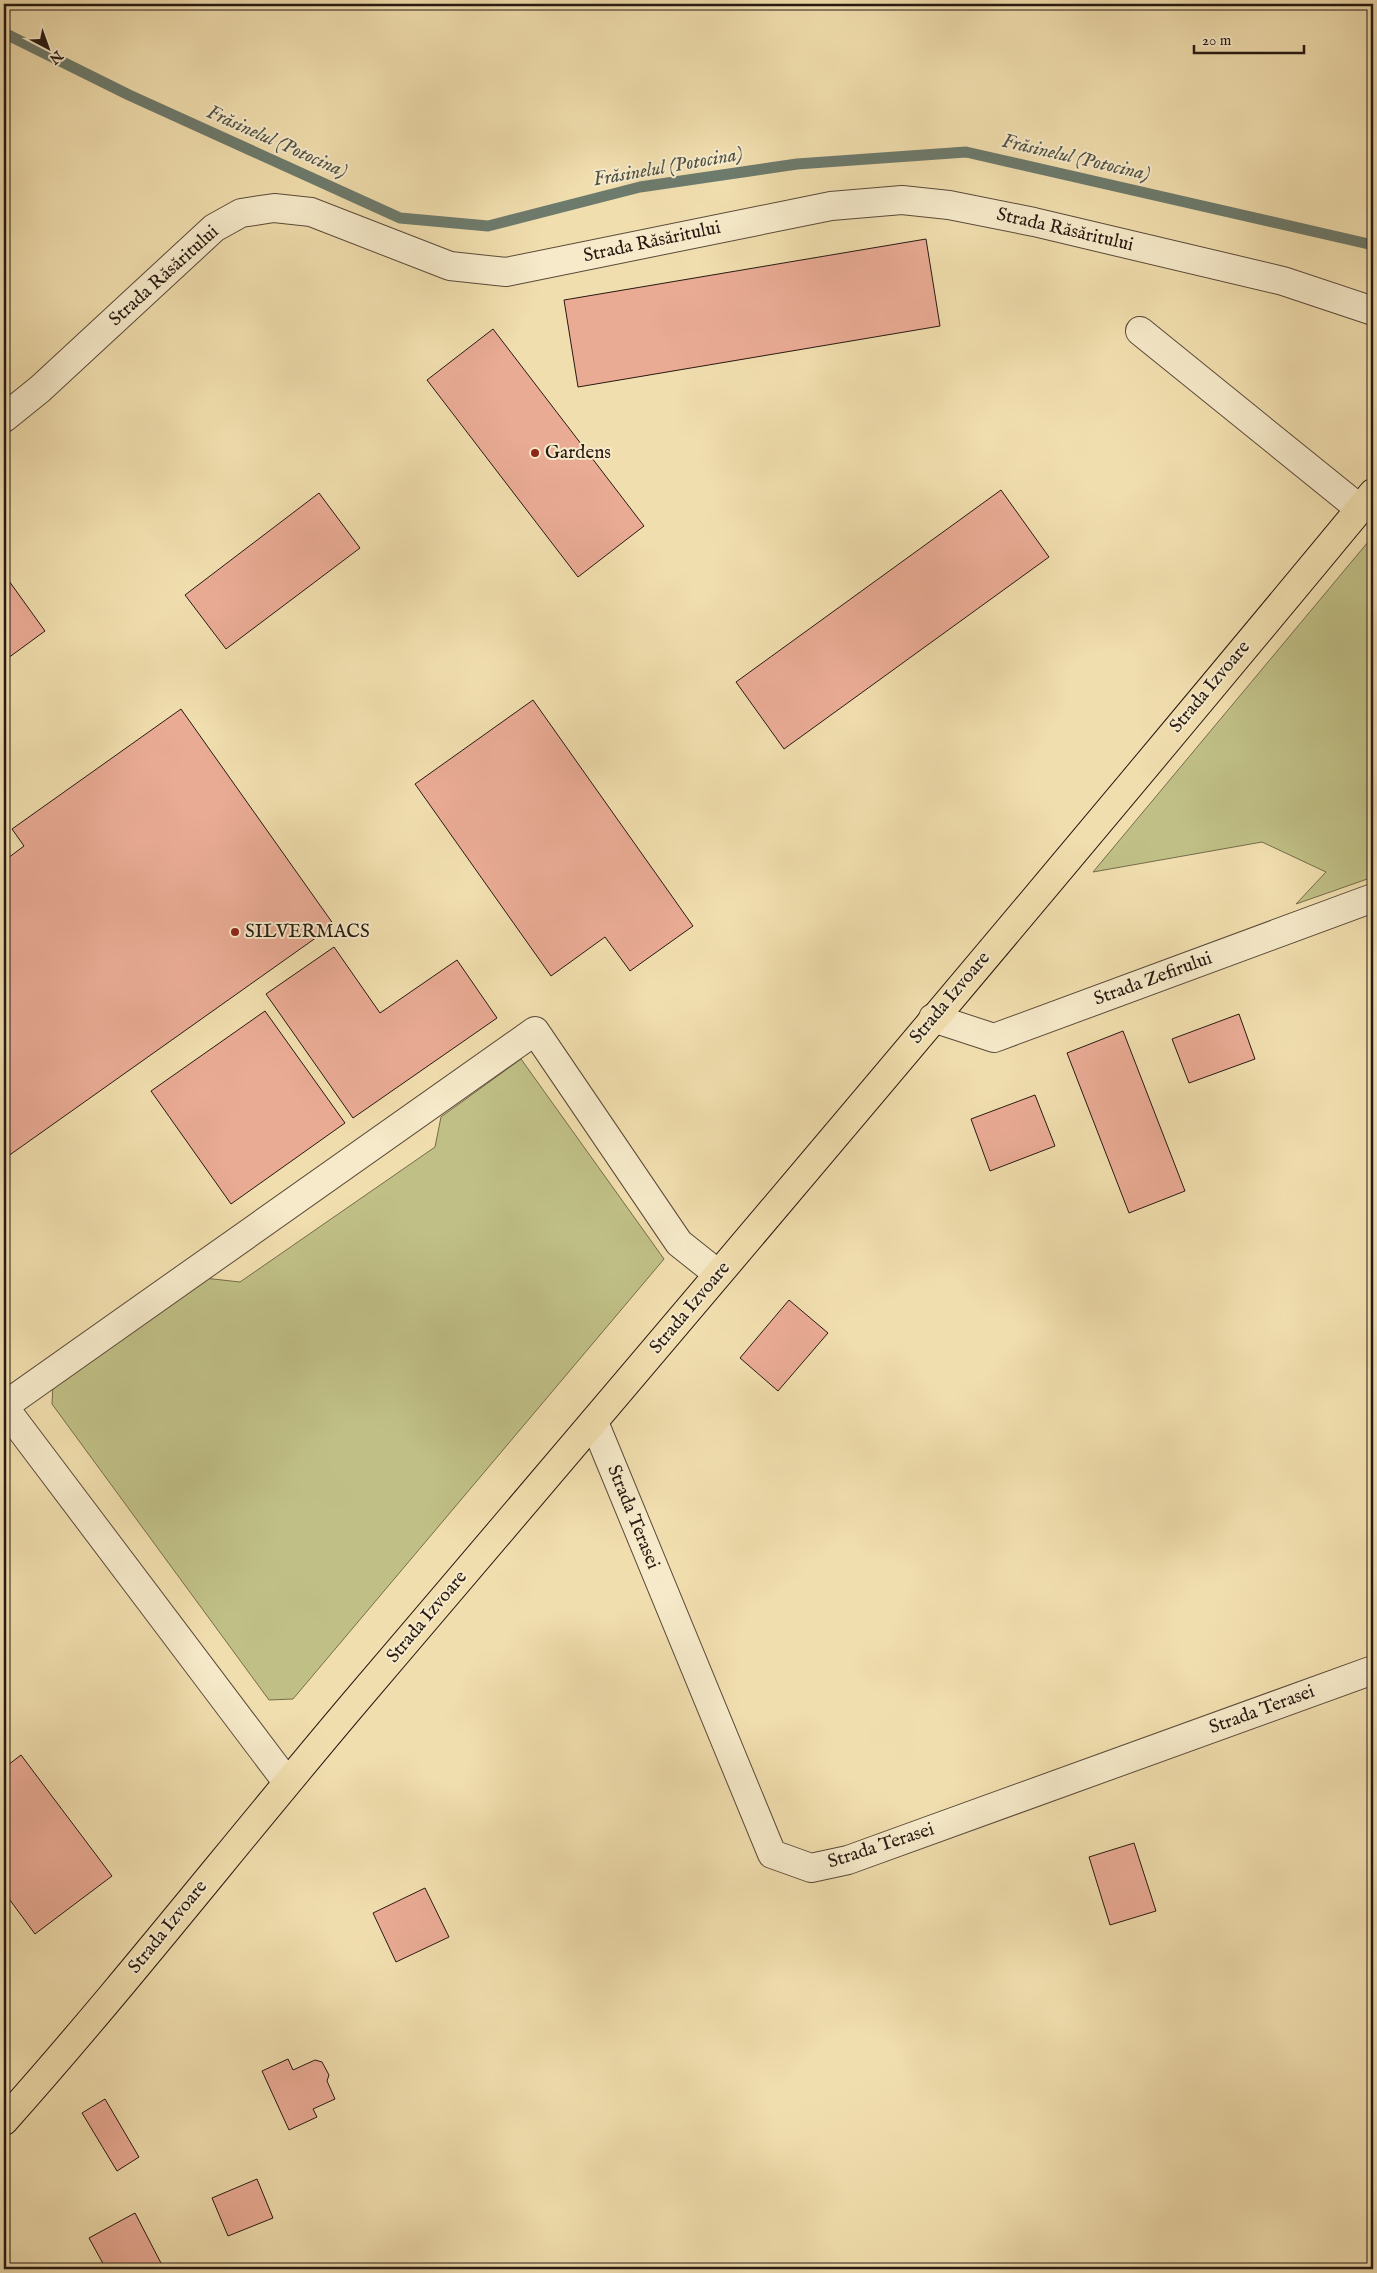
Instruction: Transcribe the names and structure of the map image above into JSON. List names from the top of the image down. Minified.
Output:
{"streets":{"main road":["Strada Izvoare"],"street":["Strada Răsăritului","Strada Zefirului","Strada Terasei"]},"crossings":[["Strada Izvoare","Strada Zefirului"],["Strada Izvoare","Strada Terasei"]],"water":["Frăsinelul (Potocina)"],"places":["Gardens","SILVERMACS"],"scale_bar":"20 m","north":"bottom right"}
